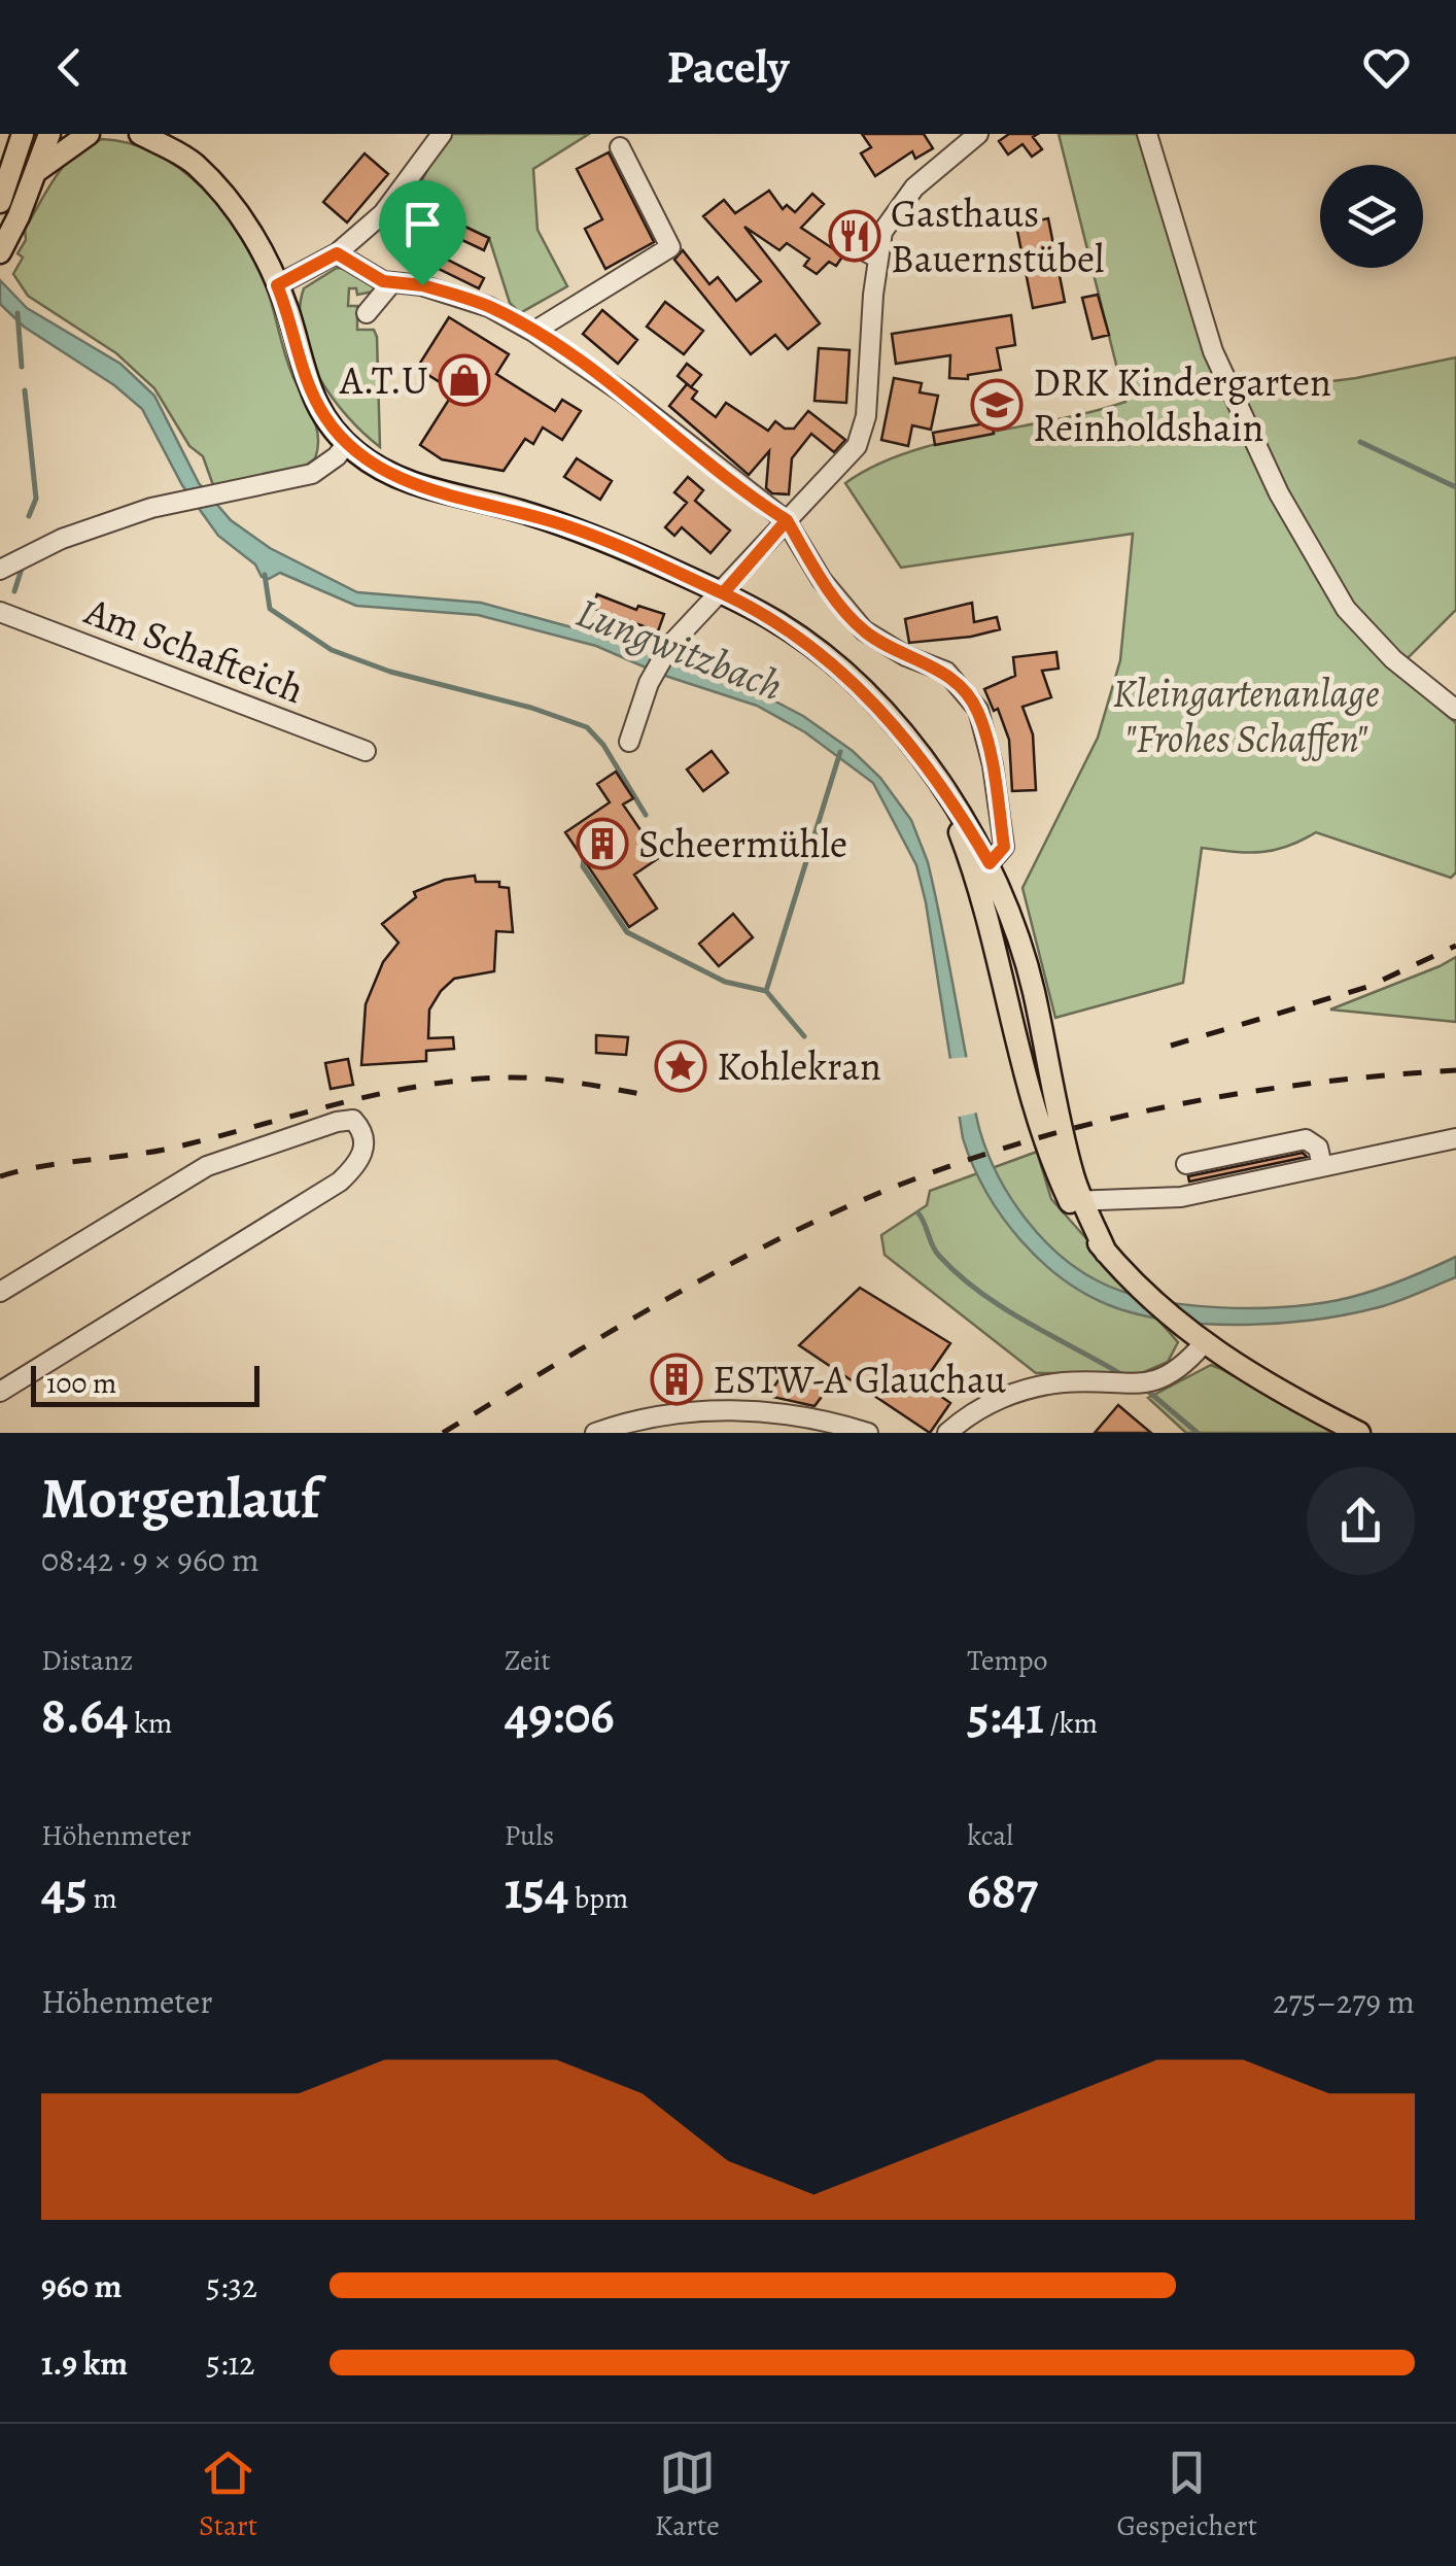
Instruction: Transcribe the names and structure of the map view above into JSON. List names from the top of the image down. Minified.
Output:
{"streets":{"street":["Am Schafteich"]},"water":["Lungwitzbach"],"parks":["Kleingartenanlage \"Frohes Schaffen\""],"places":{"restaurant":["Gasthaus Bauernstübel"],"shop":["A.T.U"],"school or university":["DRK Kindergarten Reinholdshain"],"building":["Scheermühle","ESTW-A Glauchau"],"place":["Kohlekran"]},"scale_bar":"100 m","page":{"header":"Pacely","scale":"100 m","heading":["Morgenlauf","08:42 · 9 × 960 m"],"stats":[["Distanz","8.64 km"],["Zeit","49:06"],["Tempo","5:41 /km"],["Höhenmeter","45 m"],["Puls","154 bpm"],["kcal","687"]],"chart":["Höhenmeter","275–279 m"],"list":[{"name":"960 m","note":"5:32"},{"name":"1.9 km","note":"5:12"}],"tabs":["Start","Karte","Gespeichert"]}}
